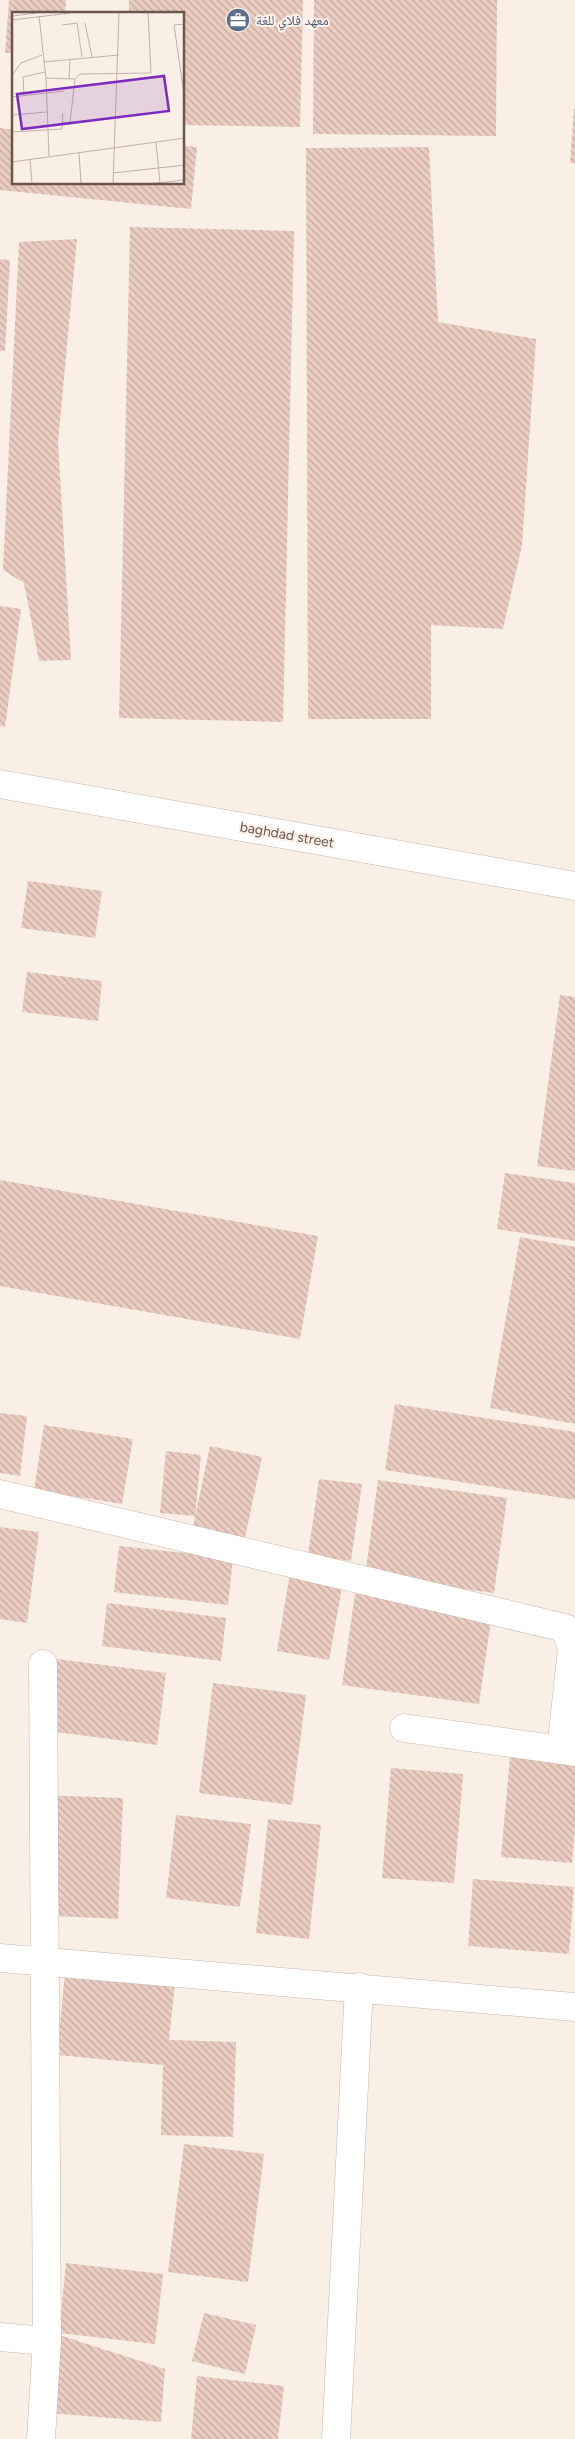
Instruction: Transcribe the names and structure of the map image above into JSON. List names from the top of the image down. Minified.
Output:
{"streets":{"street":["baghdad street"]},"places":{"office":["معهد فلاي للغة"]}}
